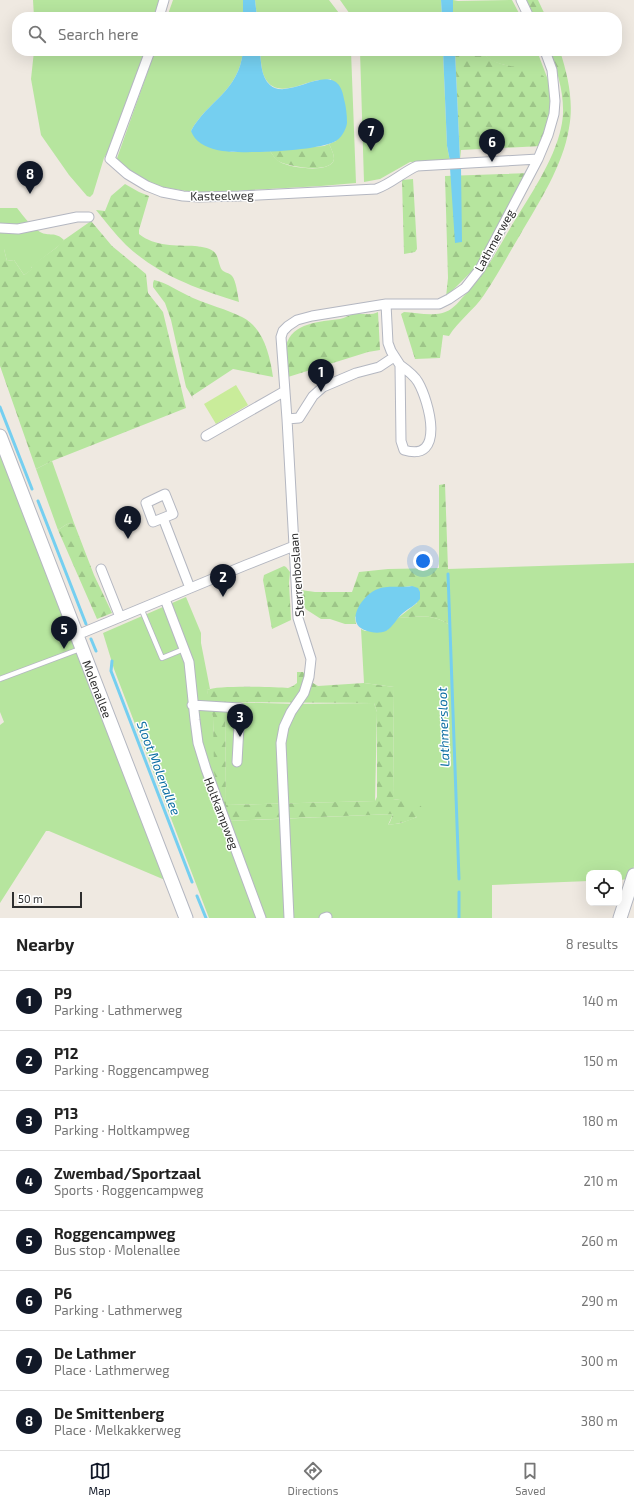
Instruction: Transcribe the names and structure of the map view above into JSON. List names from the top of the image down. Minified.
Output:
{"streets":{"main road":["Molenallee"],"street":["Kasteelweg","Lathmerweg","Sterrenboslaan","Holtkampweg"]},"crossings":[["Kasteelweg","Lathmerweg"],["Lathmerweg","Sterrenboslaan"]],"water":["Lathmersloot","Sloot Molenallee"],"scale_bar":"50 m","page":{"search":"Search here","pins":["7","6","8","1","4","2","5","3"],"scale":"50 m","heading":["Nearby","8 results"],"list":[{"mark":"1","name":"P9","note":"Parking · Lathmerweg","value":"140 m"},{"mark":"2","name":"P12","note":"Parking · Roggencampweg","value":"150 m"},{"mark":"3","name":"P13","note":"Parking · Holtkampweg","value":"180 m"},{"mark":"4","name":"Zwembad/Sportzaal","note":"Sports · Roggencampweg","value":"210 m"},{"mark":"5","name":"Roggencampweg","note":"Bus stop · Molenallee","value":"260 m"},{"mark":"6","name":"P6","note":"Parking · Lathmerweg","value":"290 m"},{"mark":"7","name":"De Lathmer","note":"Place · Lathmerweg","value":"300 m"},{"mark":"8","name":"De Smittenberg","note":"Place · Melkakkerweg","value":"380 m"}],"nav":["Map","Directions","Saved"]}}
